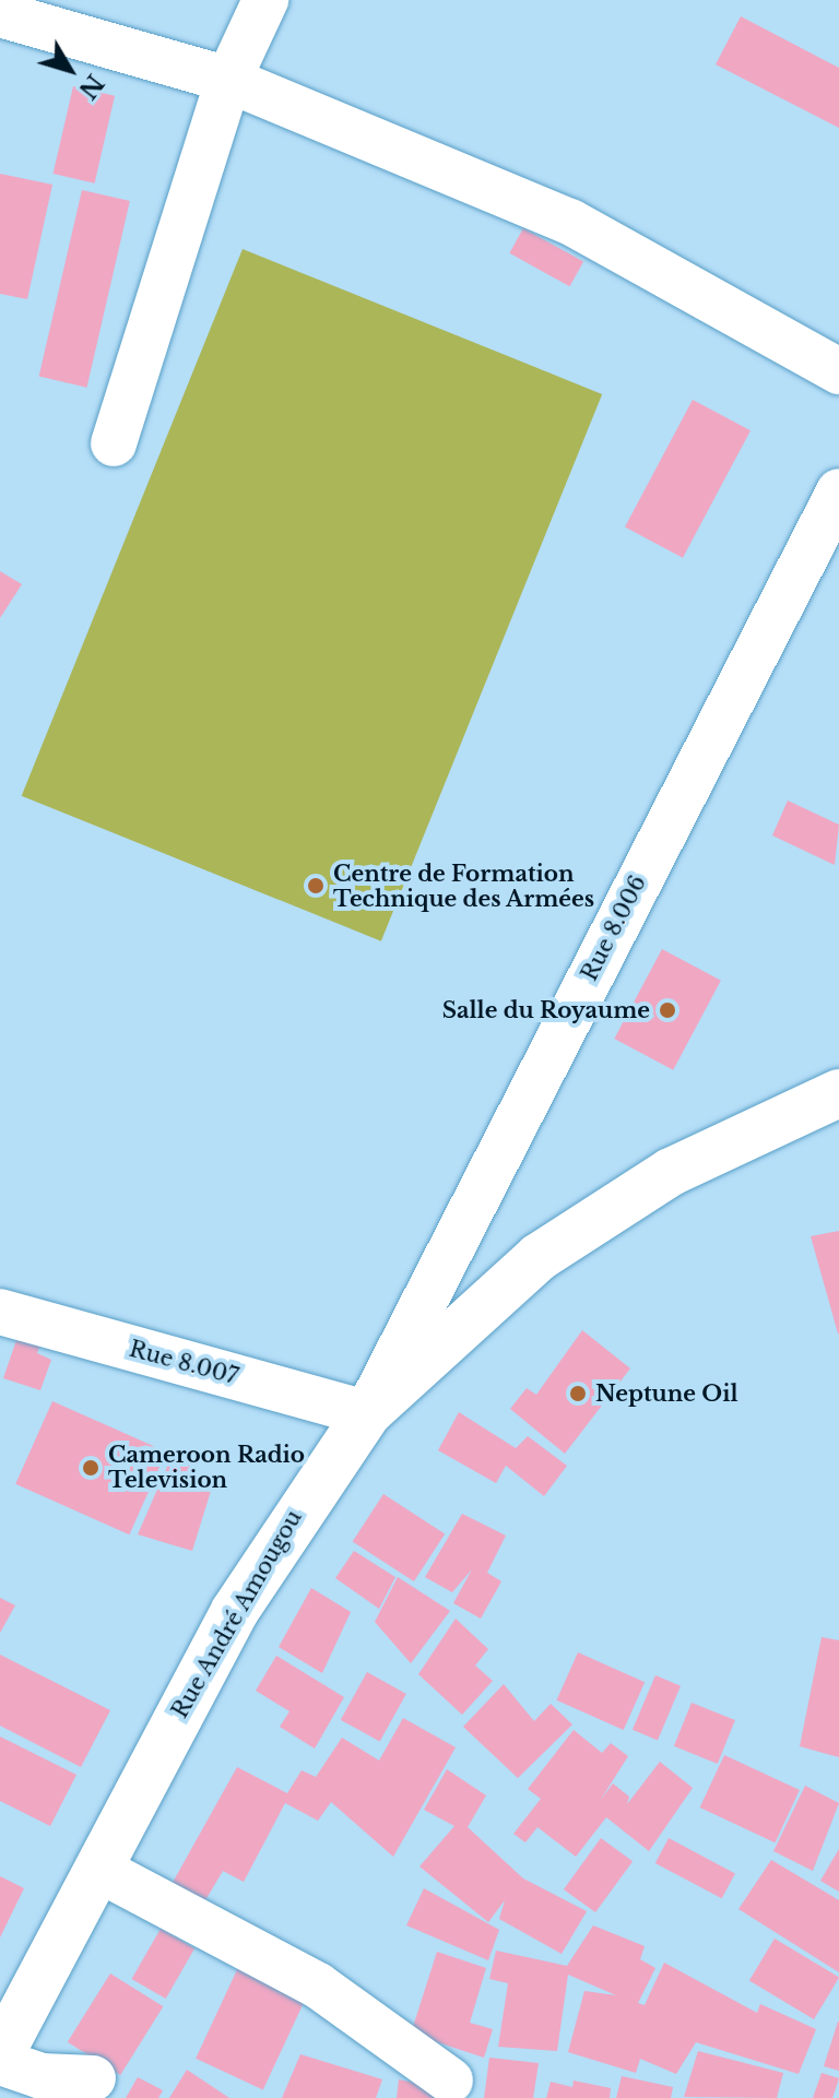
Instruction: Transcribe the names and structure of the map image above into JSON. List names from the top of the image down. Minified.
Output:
{"streets":{"main road":["Rue André Amougou"],"street":["Rue 8.006","Rue 8.007"]},"crossings":[["Rue 8.006","Rue 8.007"],["Rue 8.006","Rue André Amougou"],["Rue 8.007","Rue André Amougou"]],"places":["Centre de Formation Technique des Armées","Salle du Royaume","Neptune Oil","Cameroon Radio Television"],"north":"bottom right"}
